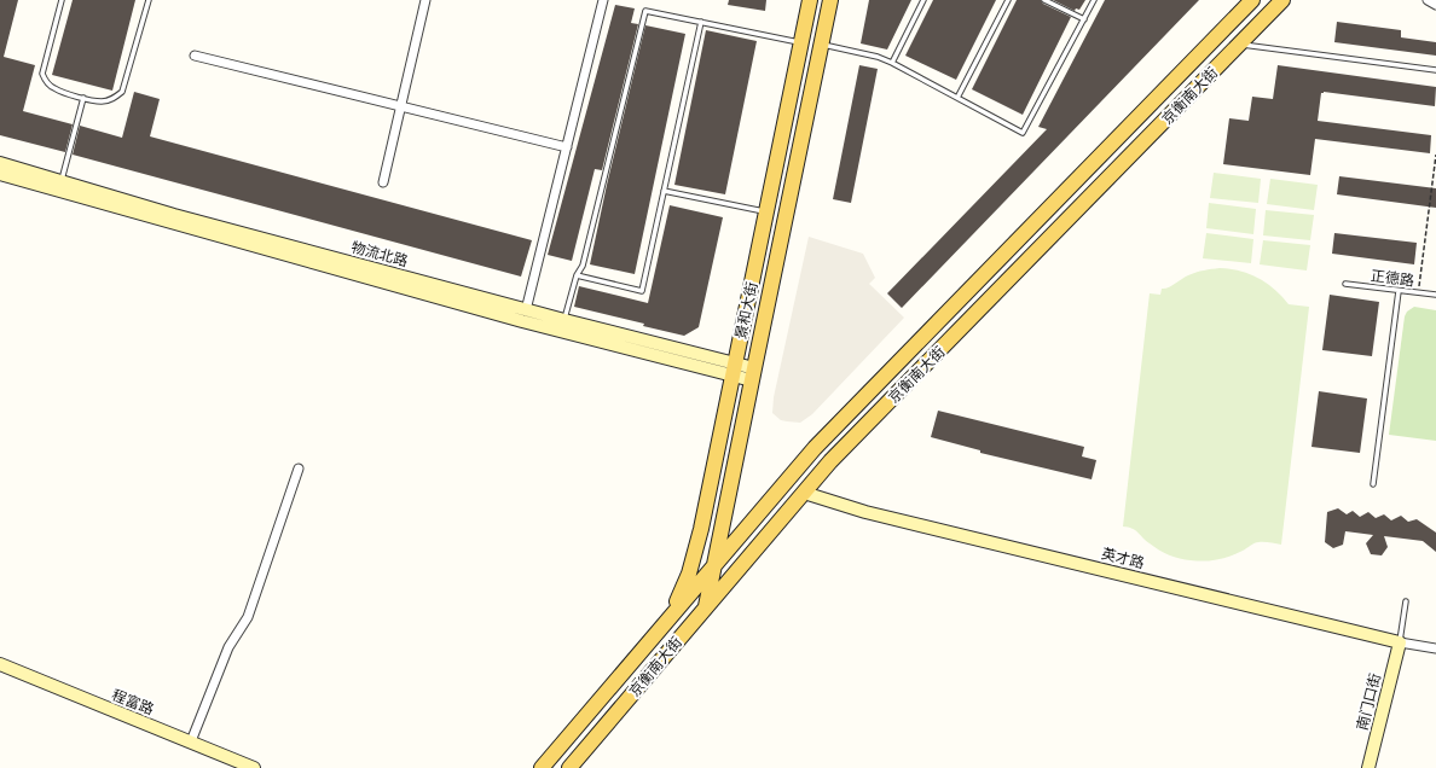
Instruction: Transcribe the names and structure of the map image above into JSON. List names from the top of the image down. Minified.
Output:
{"streets":{"main road":["京衡南大街","景和大街"],"street":["物流北路","英才路","程富路","南门口街"],"lane":["正德路"]},"crossings":[["京衡南大街","景和大街"],["京衡南大街","英才路"],["物流北路","景和大街"],["英才路","南门口街"]]}
